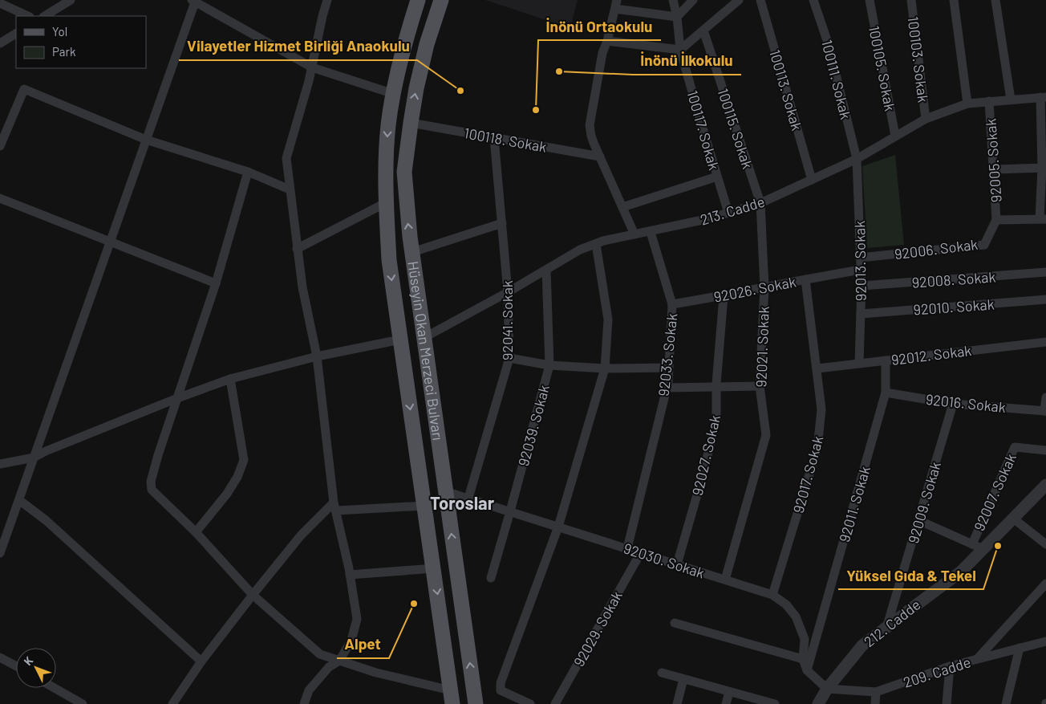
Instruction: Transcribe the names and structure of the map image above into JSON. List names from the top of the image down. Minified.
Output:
{"streets":{"main road":["Hüseyin Okan Merzeci Bulvarı"],"street":["100103. Sokak","100105. Sokak","100111. Sokak","100113. Sokak","100115. Sokak","100117. Sokak","100118. Sokak","92005. Sokak","213. Cadde","92006. Sokak","92013. Sokak","92008. Sokak","92026. Sokak","92010. Sokak","92041. Sokak","92021. Sokak","92033. Sokak","92012. Sokak","92016. Sokak","92039. Sokak","92027. Sokak","92017. Sokak","92007. Sokak","92009. Sokak","92011. Sokak","92030. Sokak","212. Cadde","92029. Sokak","209. Cadde"]},"crossings":[["100103. Sokak","213. Cadde"],["100105. Sokak","213. Cadde"],["100111. Sokak","213. Cadde"],["100111. Sokak","92013. Sokak"],["100113. Sokak","213. Cadde"],["100115. Sokak","213. Cadde"],["100115. Sokak","92021. Sokak"],["100117. Sokak","213. Cadde"],["100118. Sokak","92041. Sokak"],["100118. Sokak","Hüseyin Okan Merzeci Bulvarı"],["92005. Sokak","213. Cadde"],["92005. Sokak","92006. Sokak"],["213. Cadde","92013. Sokak"],["213. Cadde","92041. Sokak"],["213. Cadde","92021. Sokak"],["213. Cadde","Hüseyin Okan Merzeci Bulvarı"],["213. Cadde","92033. Sokak"],["213. Cadde","92039. Sokak"],["92006. Sokak","92013. Sokak"],["92013. Sokak","92008. Sokak"],["92013. Sokak","92026. Sokak"],["92013. Sokak","92010. Sokak"],["92013. Sokak","92012. Sokak"],["92026. Sokak","92021. Sokak"],["92026. Sokak","92033. Sokak"],["92026. Sokak","92027. Sokak"],["92026. Sokak","92017. Sokak"],["92041. Sokak","92030. Sokak"],["92021. Sokak","92030. Sokak"],["Hüseyin Okan Merzeci Bulvarı","92030. Sokak"],["92033. Sokak","92030. Sokak"],["92012. Sokak","92017. Sokak"],["92012. Sokak","92011. Sokak"],["92016. Sokak","92009. Sokak"],["92016. Sokak","92011. Sokak"],["92039. Sokak","92030. Sokak"],["92027. Sokak","92030. Sokak"],["92017. Sokak","92030. Sokak"],["92007. Sokak","212. Cadde"],["92009. Sokak","212. Cadde"],["92011. Sokak","92030. Sokak"],["92030. Sokak","92029. Sokak"],["212. Cadde","209. Cadde"]],"districts":["Toroslar"],"places":["İnönü İlkokulu","Vilayetler Hizmet Birliği Anaokulu","İnönü Ortaokulu","Yüksel Gıda & Tekel","Alpet"],"legend":["Yol","Park"],"north":"top left"}
